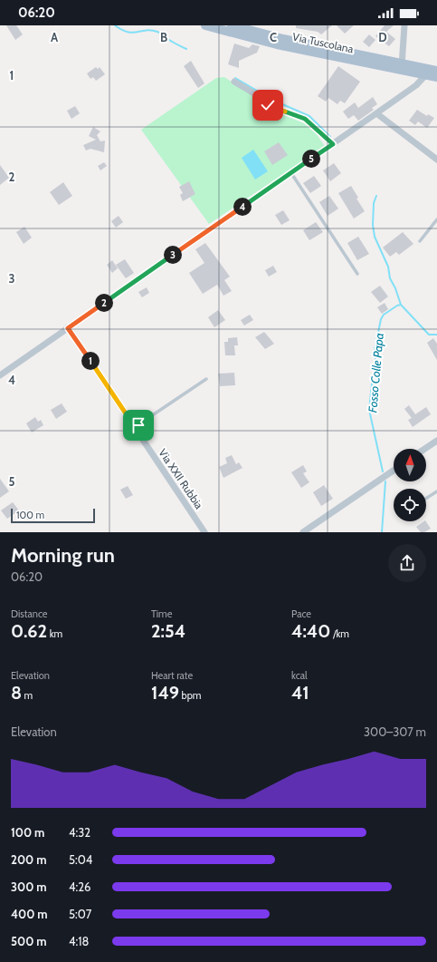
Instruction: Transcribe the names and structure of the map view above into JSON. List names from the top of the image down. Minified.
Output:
{"streets":{"main road":["Via Tuscolana"],"street":["Via XXII Rubbia"]},"water":["Fosso Colle Papa"],"scale_bar":"100 m","north":"top","page":{"status":"06:20","pins":["5","4","3","2","1"],"scale":"100 m","heading":["Morning run","06:20"],"stats":[["Distance","0.62 km"],["Time","2:54"],["Pace","4:40 /km"],["Elevation","8 m"],["Heart rate","149 bpm"],["kcal","41"]],"chart":["Elevation","300–307 m"],"list":[{"name":"100 m","note":"4:32"},{"name":"200 m","note":"5:04"},{"name":"300 m","note":"4:26"},{"name":"400 m","note":"5:07"},{"name":"500 m","note":"4:18"}]},"grid":{"columns":["A","B","C","D"],"rows":["1","2","3","4","5"]}}
